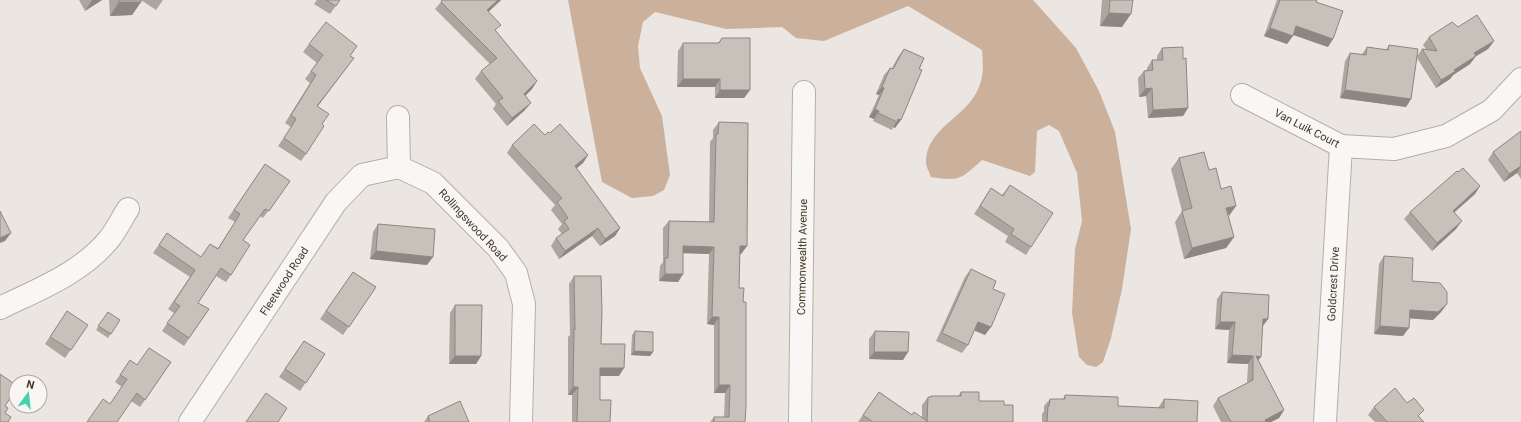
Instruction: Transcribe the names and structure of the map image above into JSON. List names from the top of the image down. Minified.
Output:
{"streets":{"street":["Van Luik Court","Rollingswood Road","Commonwealth Avenue","Fleetwood Road","Goldcrest Drive"]},"crossings":[["Van Luik Court","Goldcrest Drive"],["Rollingswood Road","Fleetwood Road"]],"north":"top"}
